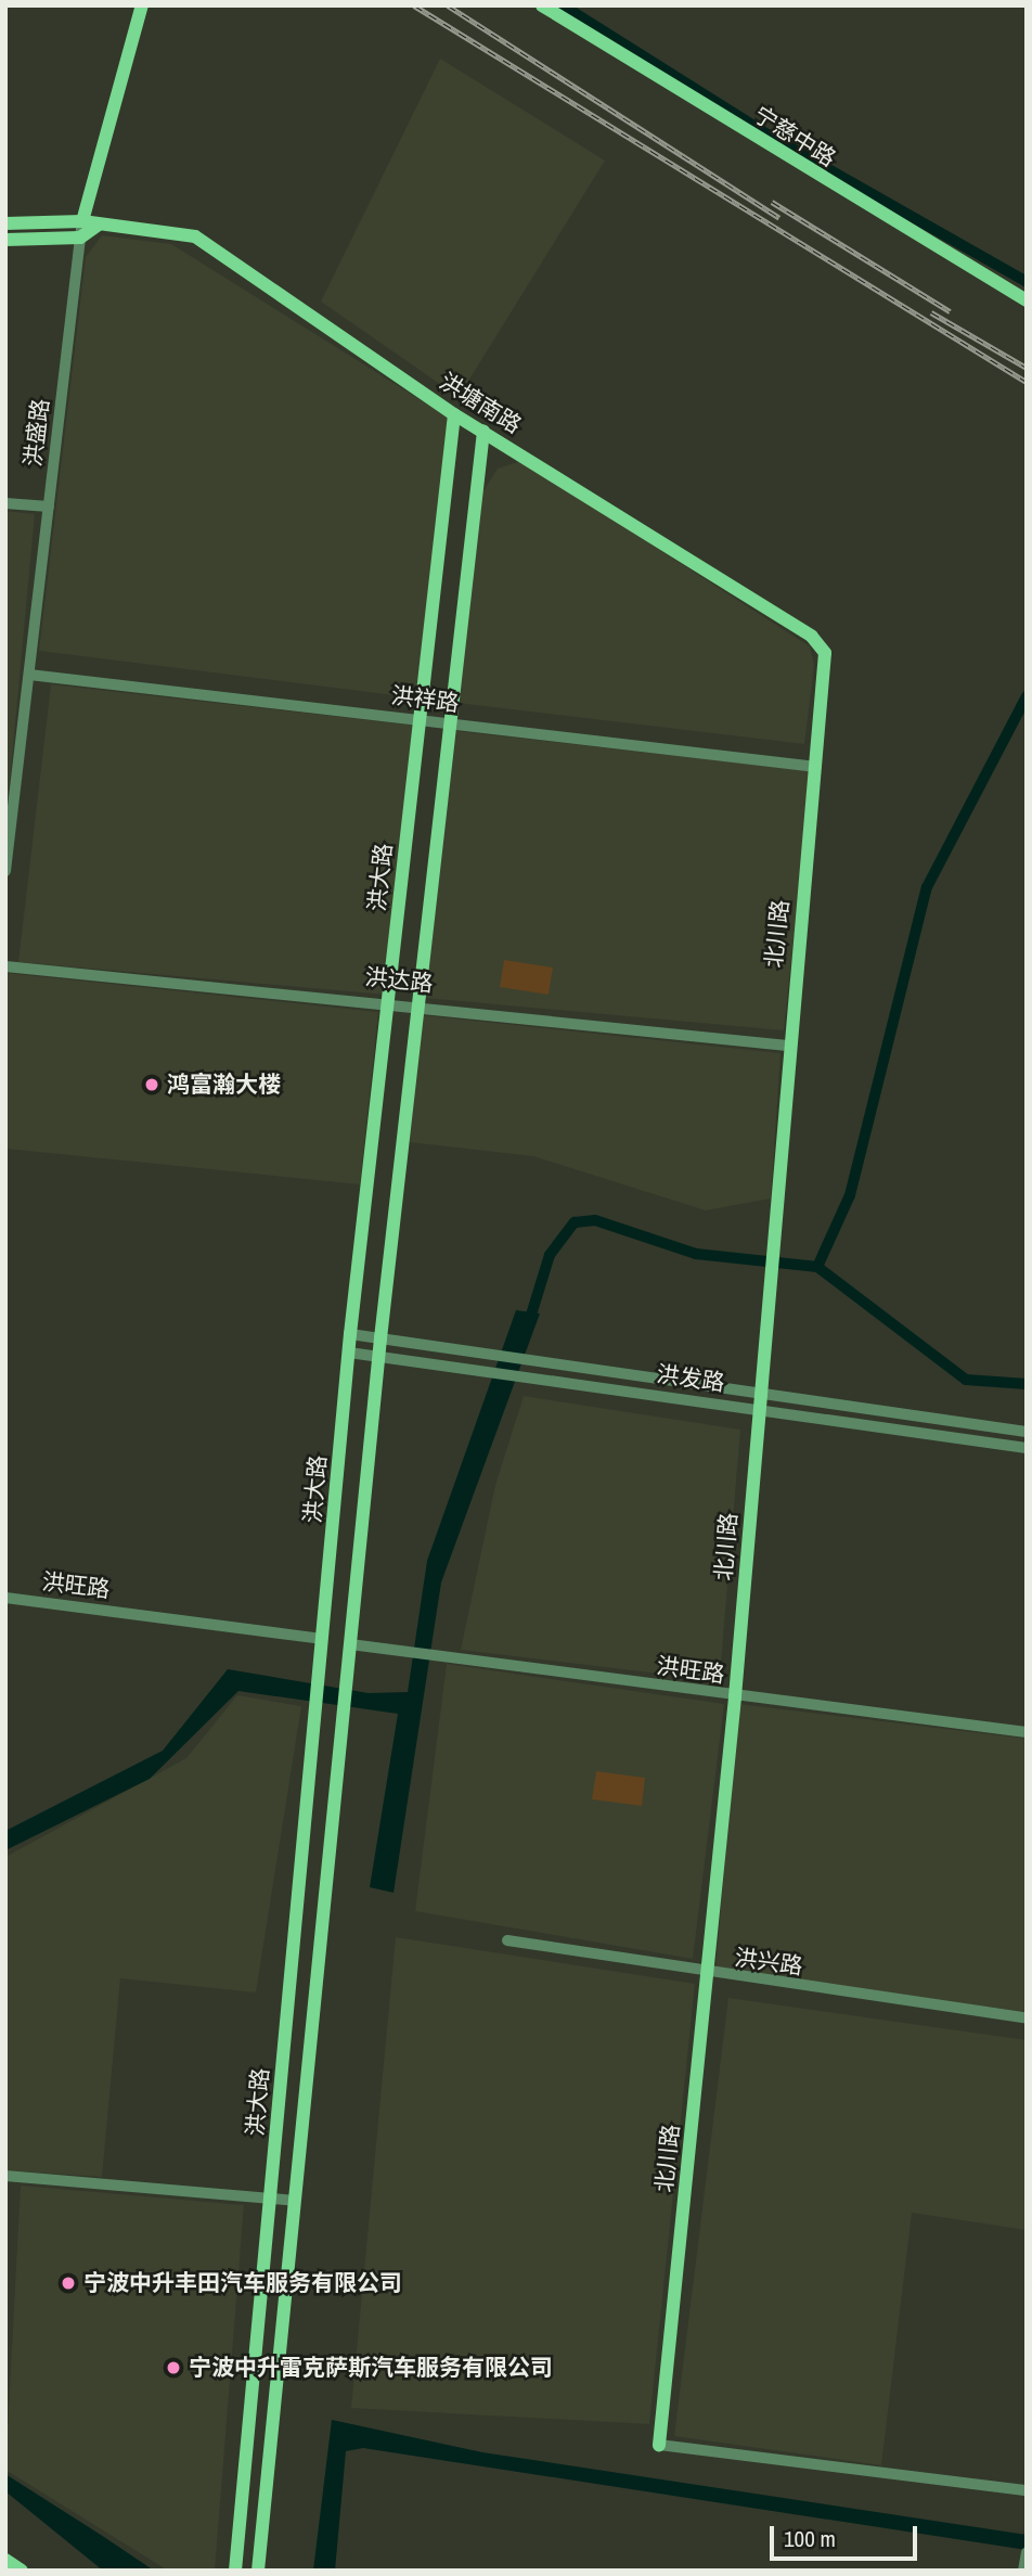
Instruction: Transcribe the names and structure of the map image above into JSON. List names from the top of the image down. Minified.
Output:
{"streets":{"main road":["宁慈中路","洪塘南路","洪盛路","洪大路","北川路"],"street":["洪祥路","洪达路","洪发路","洪旺路","洪兴路"]},"crossings":[["洪塘南路","洪盛路"],["洪塘南路","洪大路"],["洪塘南路","北川路"],["洪盛路","洪祥路"],["洪祥路","洪大路"],["洪祥路","北川路"],["洪大路","洪达路"],["洪大路","洪发路"],["洪大路","洪旺路"],["北川路","洪达路"],["北川路","洪发路"],["北川路","洪旺路"],["北川路","洪兴路"]],"places":["鸿富瀚大楼","宁波中升丰田汽车服务有限公司","宁波中升雷克萨斯汽车服务有限公司"],"scale_bar":"100 m"}
